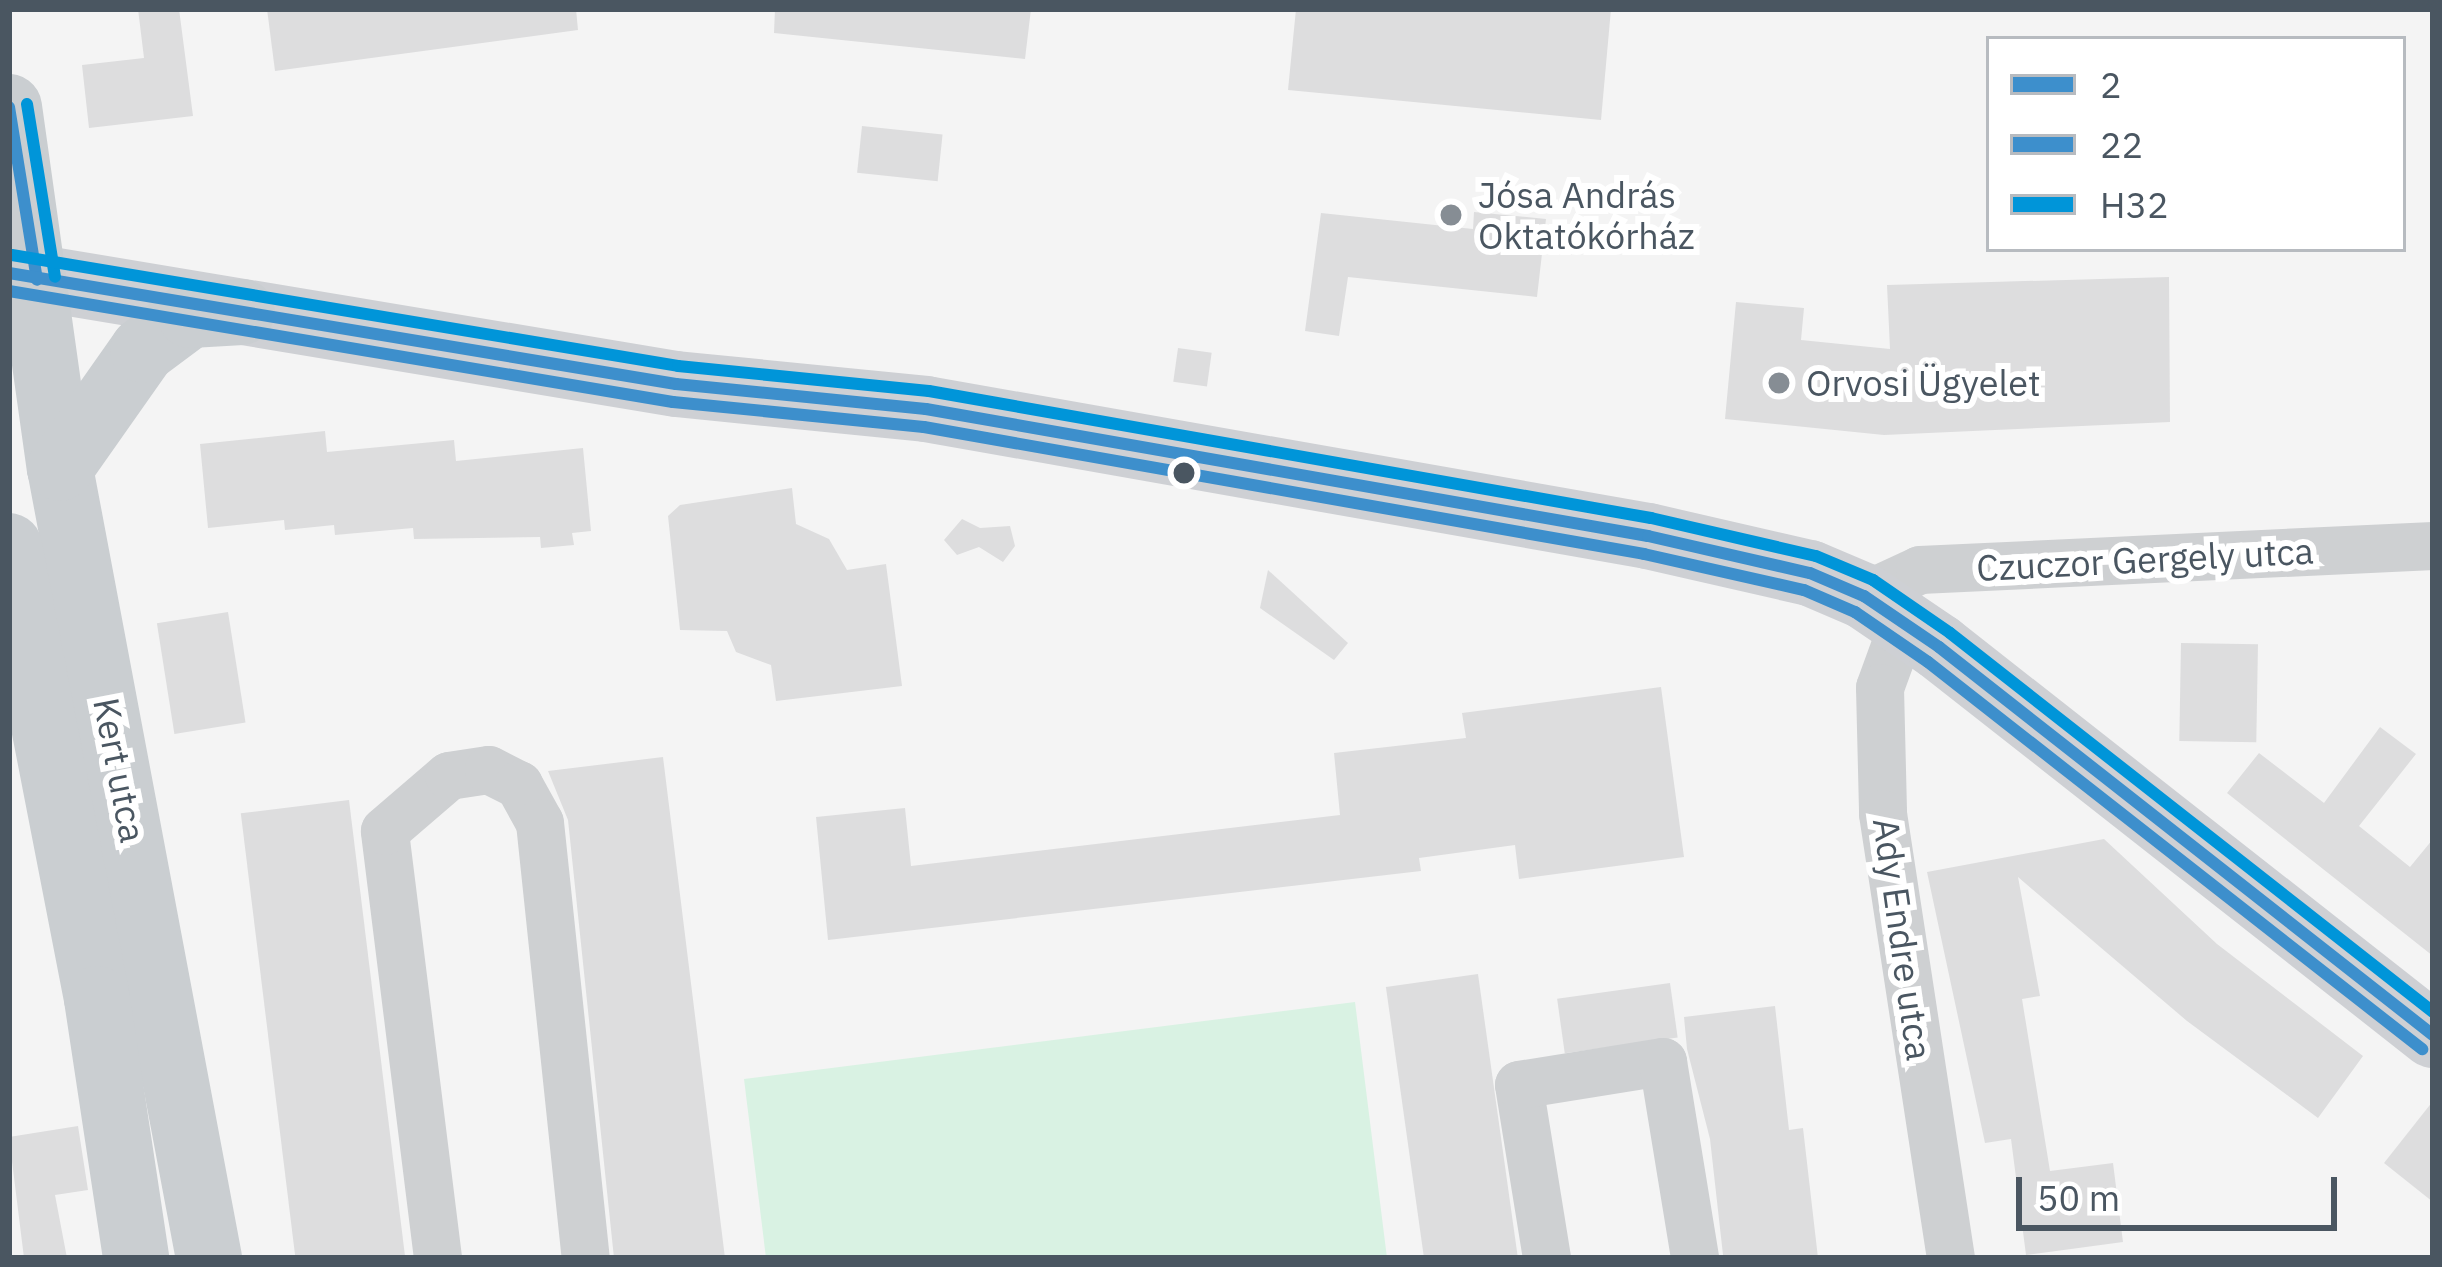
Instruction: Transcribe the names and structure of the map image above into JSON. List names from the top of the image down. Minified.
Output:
{"streets":{"main road":["Kert utca"],"street":["Czuczor Gergely utca","Ady Endre utca"]},"crossings":[["Czuczor Gergely utca","Ady Endre utca"]],"places":["Jósa András Oktatókórház","Orvosi Ügyelet"],"lines":["transit line H32","transit line 2","transit line 22"],"legend":["2","22","H32"],"scale_bar":"50 m"}
